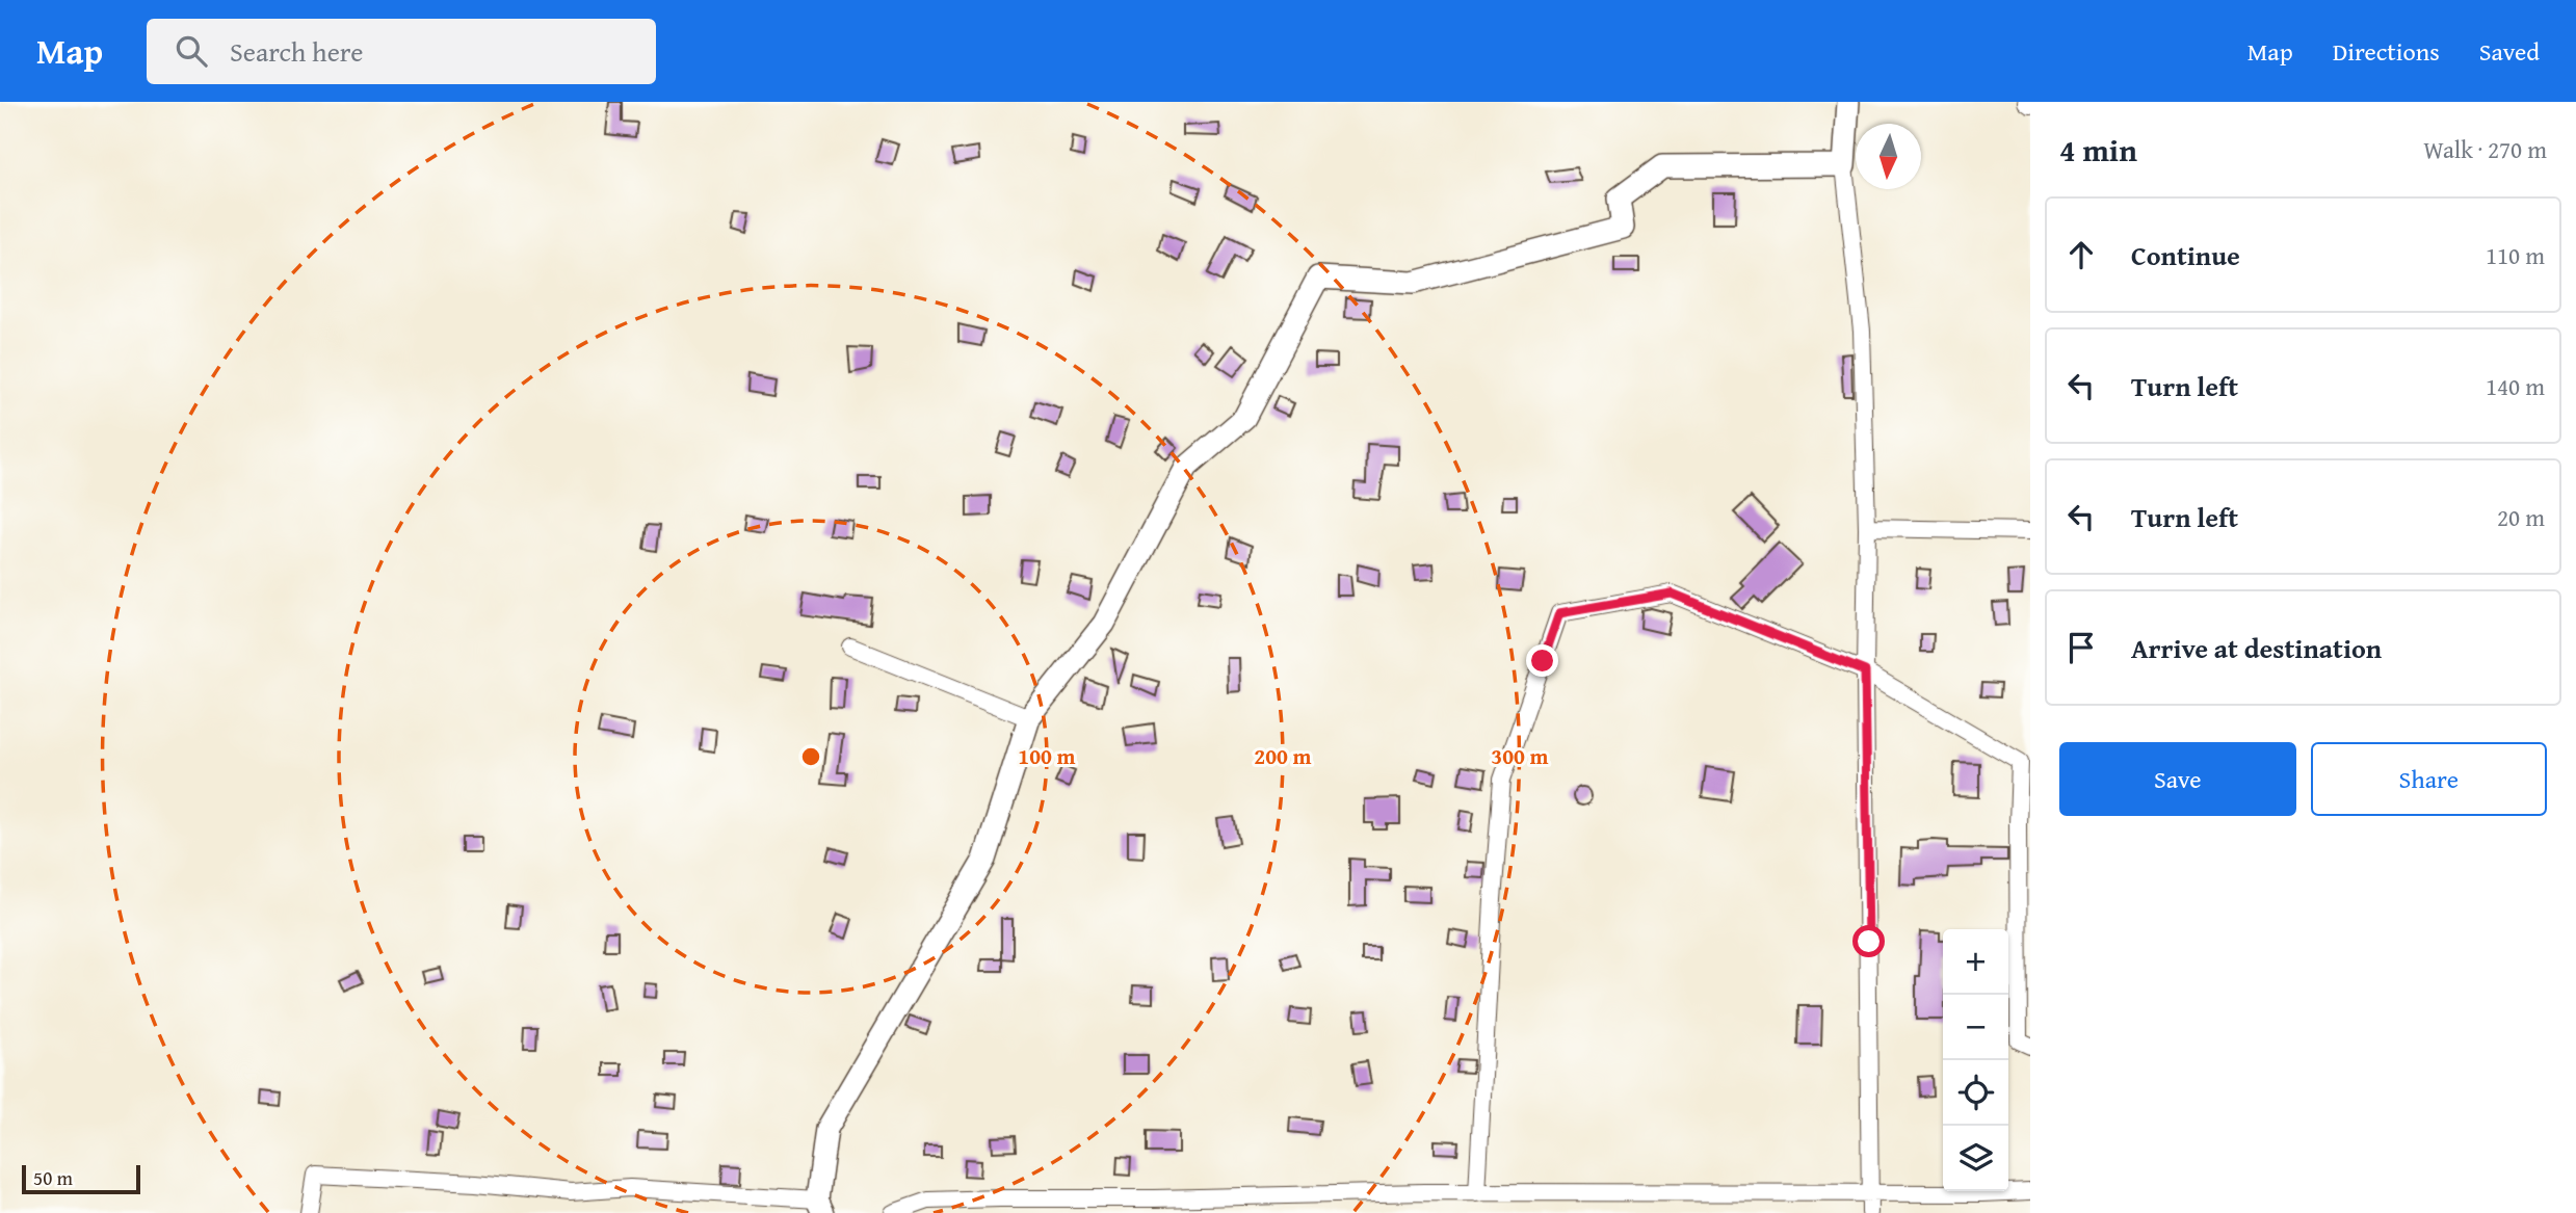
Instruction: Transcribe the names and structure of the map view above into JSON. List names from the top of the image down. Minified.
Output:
{"scale_bar":"50 m","north":"bottom","page":{"header":"Map","search":"Search here","nav":["Map","Directions","Saved"],"heading":["4 min","Walk · 270 m"],"list":[["Continue","110 m"],["Turn left","140 m"],["Turn left","20 m"],"Arrive at destination"],"buttons":["Save","Share"],"map_buttons":["+","−"],"scale":"50 m"},"rings":["100 m","200 m","300 m"]}
